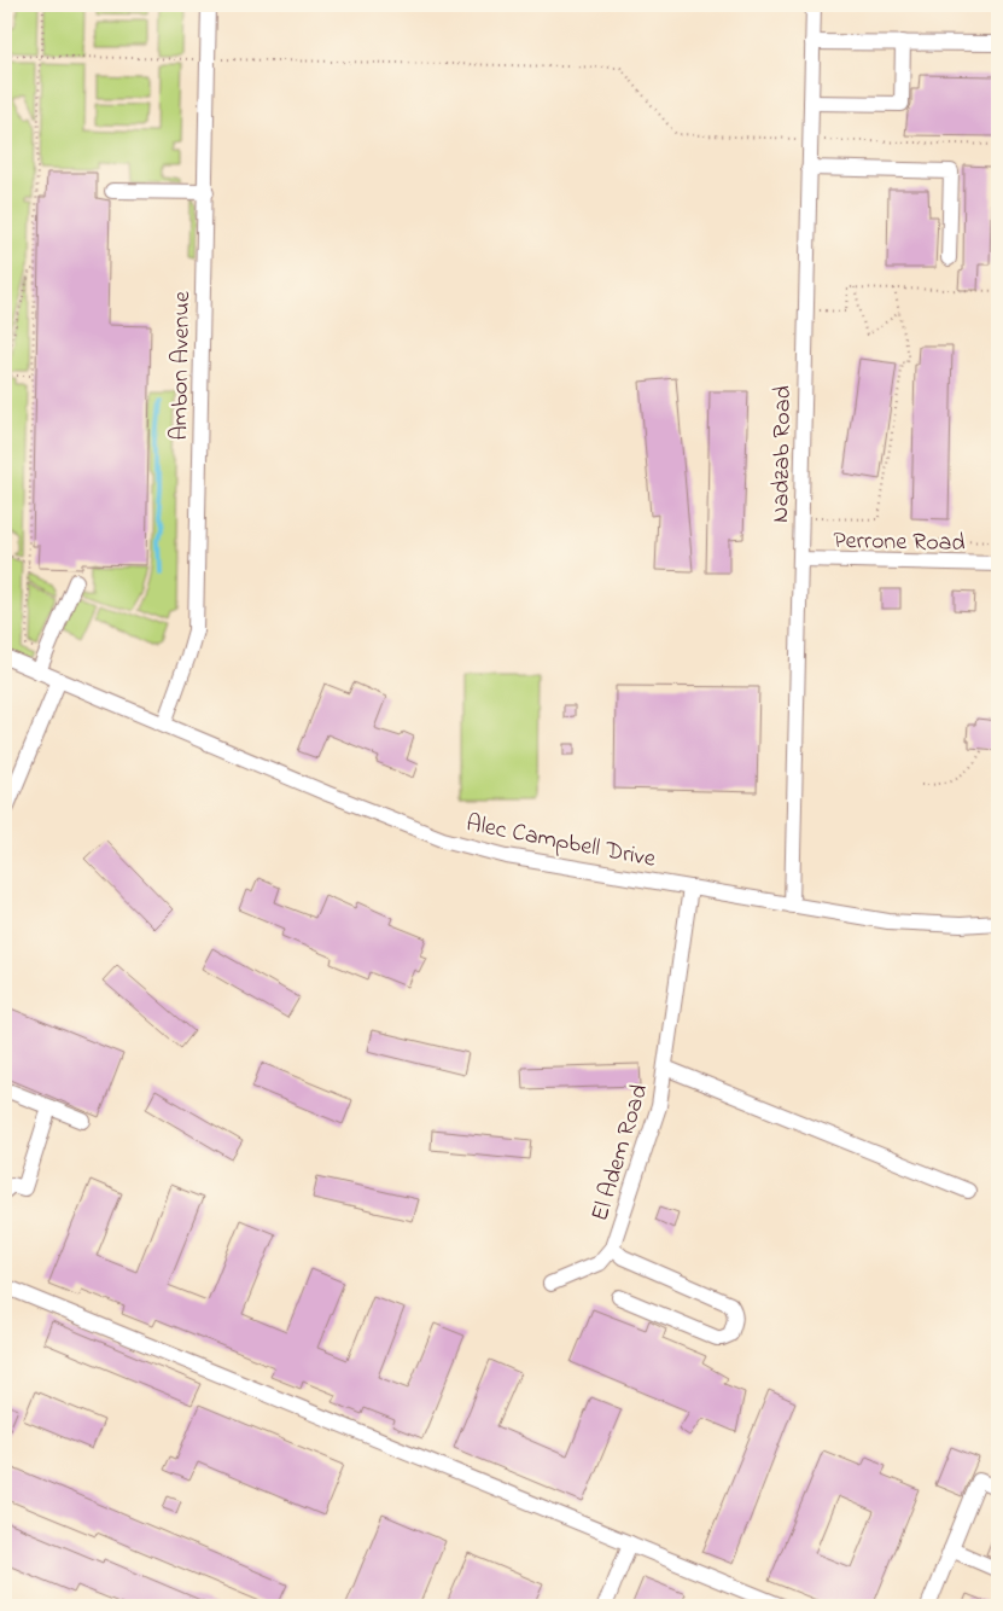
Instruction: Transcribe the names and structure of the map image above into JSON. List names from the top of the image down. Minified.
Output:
{"streets":{"street":["Ambon Avenue","Nadzab Road","Perrone Road","Alec Campbell Drive","El Adem Road"]},"crossings":[["Ambon Avenue","Alec Campbell Drive"],["Nadzab Road","Perrone Road"],["Nadzab Road","Alec Campbell Drive"],["Alec Campbell Drive","El Adem Road"]]}
